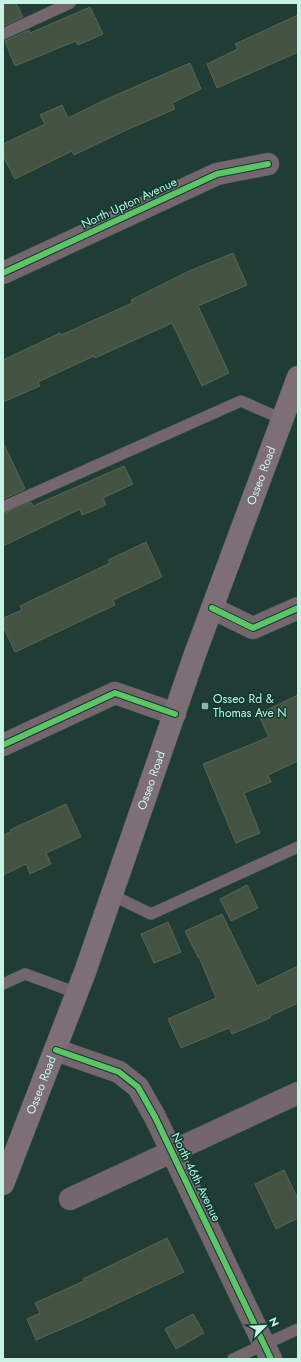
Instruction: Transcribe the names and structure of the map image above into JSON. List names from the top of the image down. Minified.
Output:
{"streets":{"main road":["Osseo Road"],"street":["North Upton Avenue","North 46th Avenue"]},"crossings":[["Osseo Road","North 46th Avenue"]],"places":{"transit":["Osseo Rd & Thomas Ave N"]},"north":"top right"}
